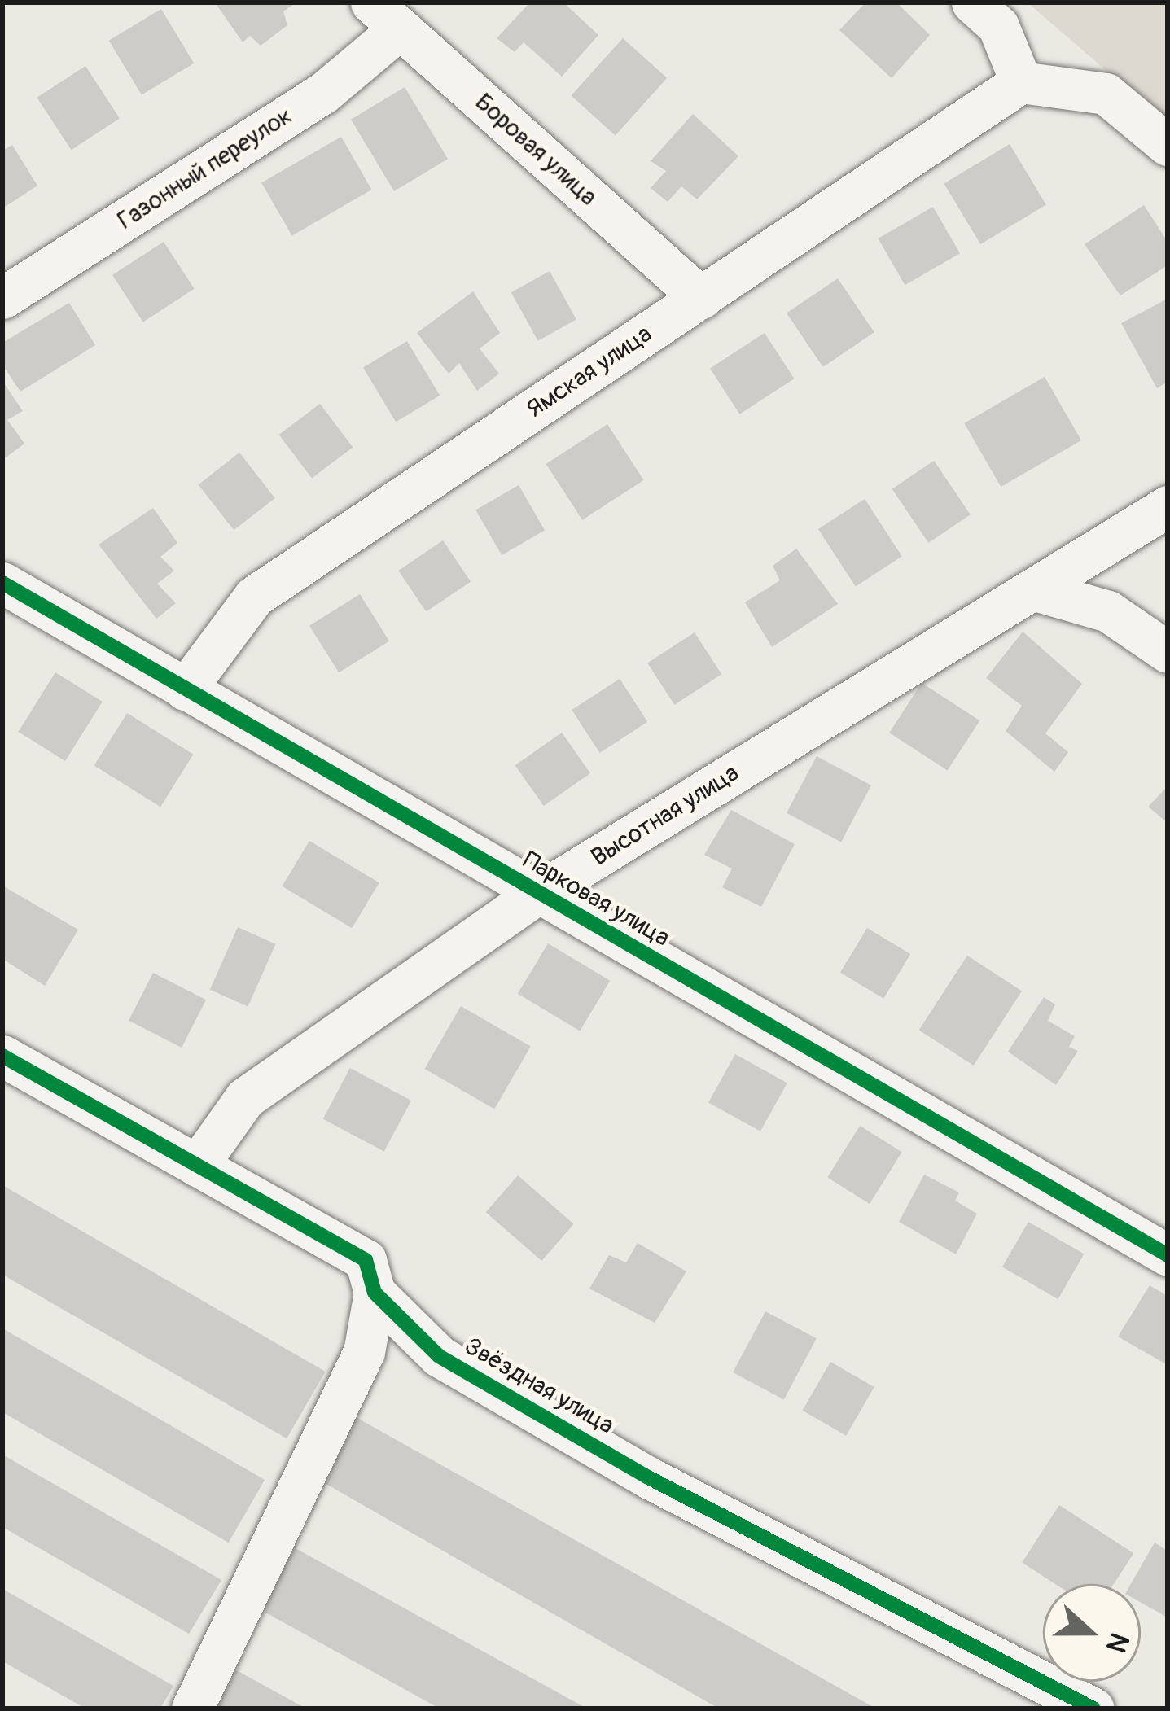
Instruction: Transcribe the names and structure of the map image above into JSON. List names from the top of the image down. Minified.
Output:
{"streets":{"street":["Боровая улица","Газонный переулок","Ямская улица","Высотная улица","Парковая улица","Звёздная улица"]},"crossings":[["Боровая улица","Газонный переулок"],["Боровая улица","Ямская улица"],["Ямская улица","Парковая улица"],["Высотная улица","Парковая улица"],["Высотная улица","Звёздная улица"]],"north":"right"}
